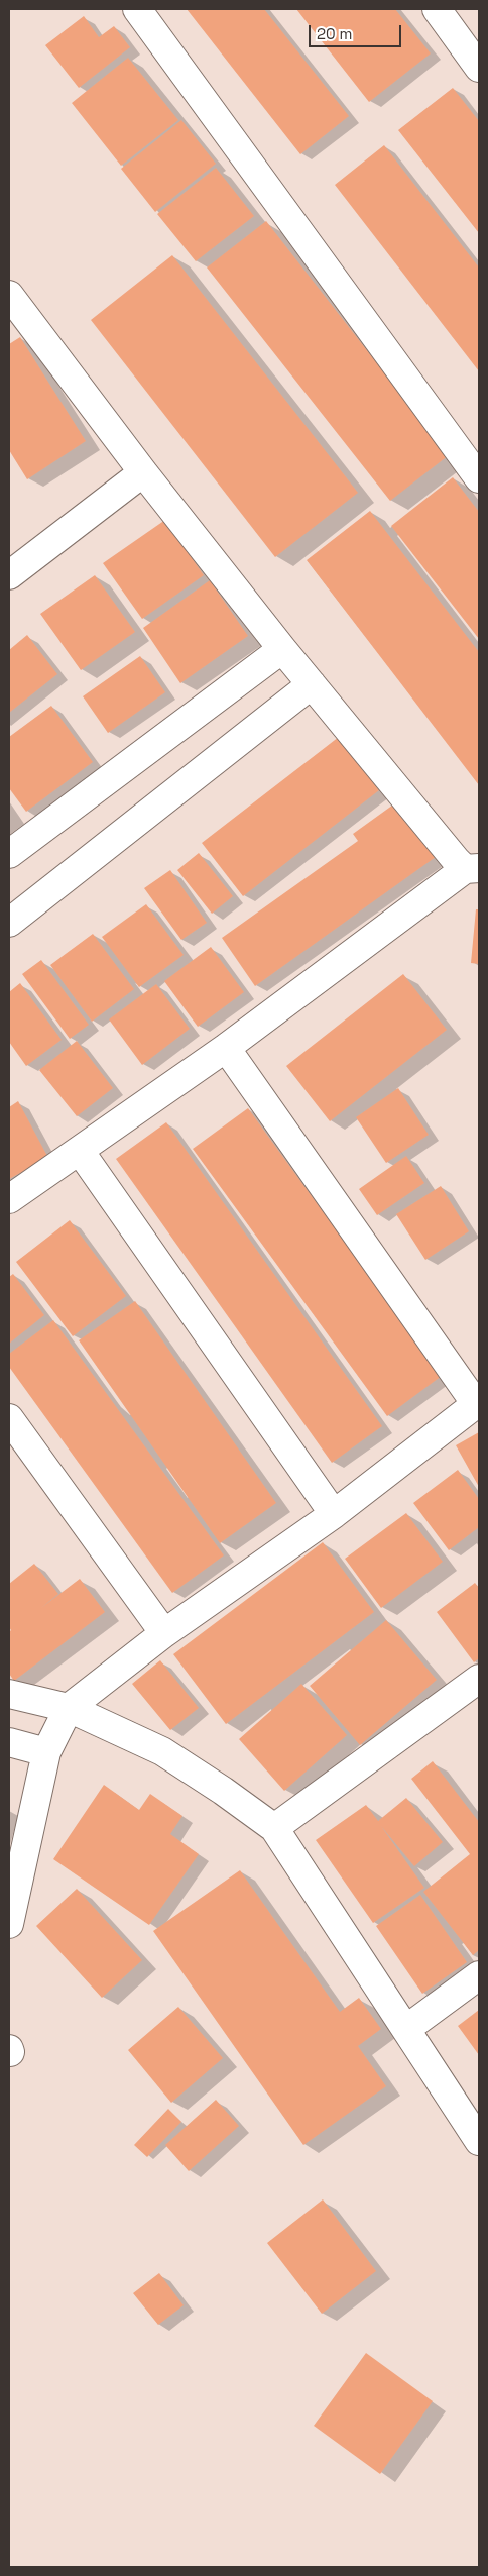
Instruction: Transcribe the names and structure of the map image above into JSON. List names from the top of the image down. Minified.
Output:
{"scale_bar":"20 m"}
